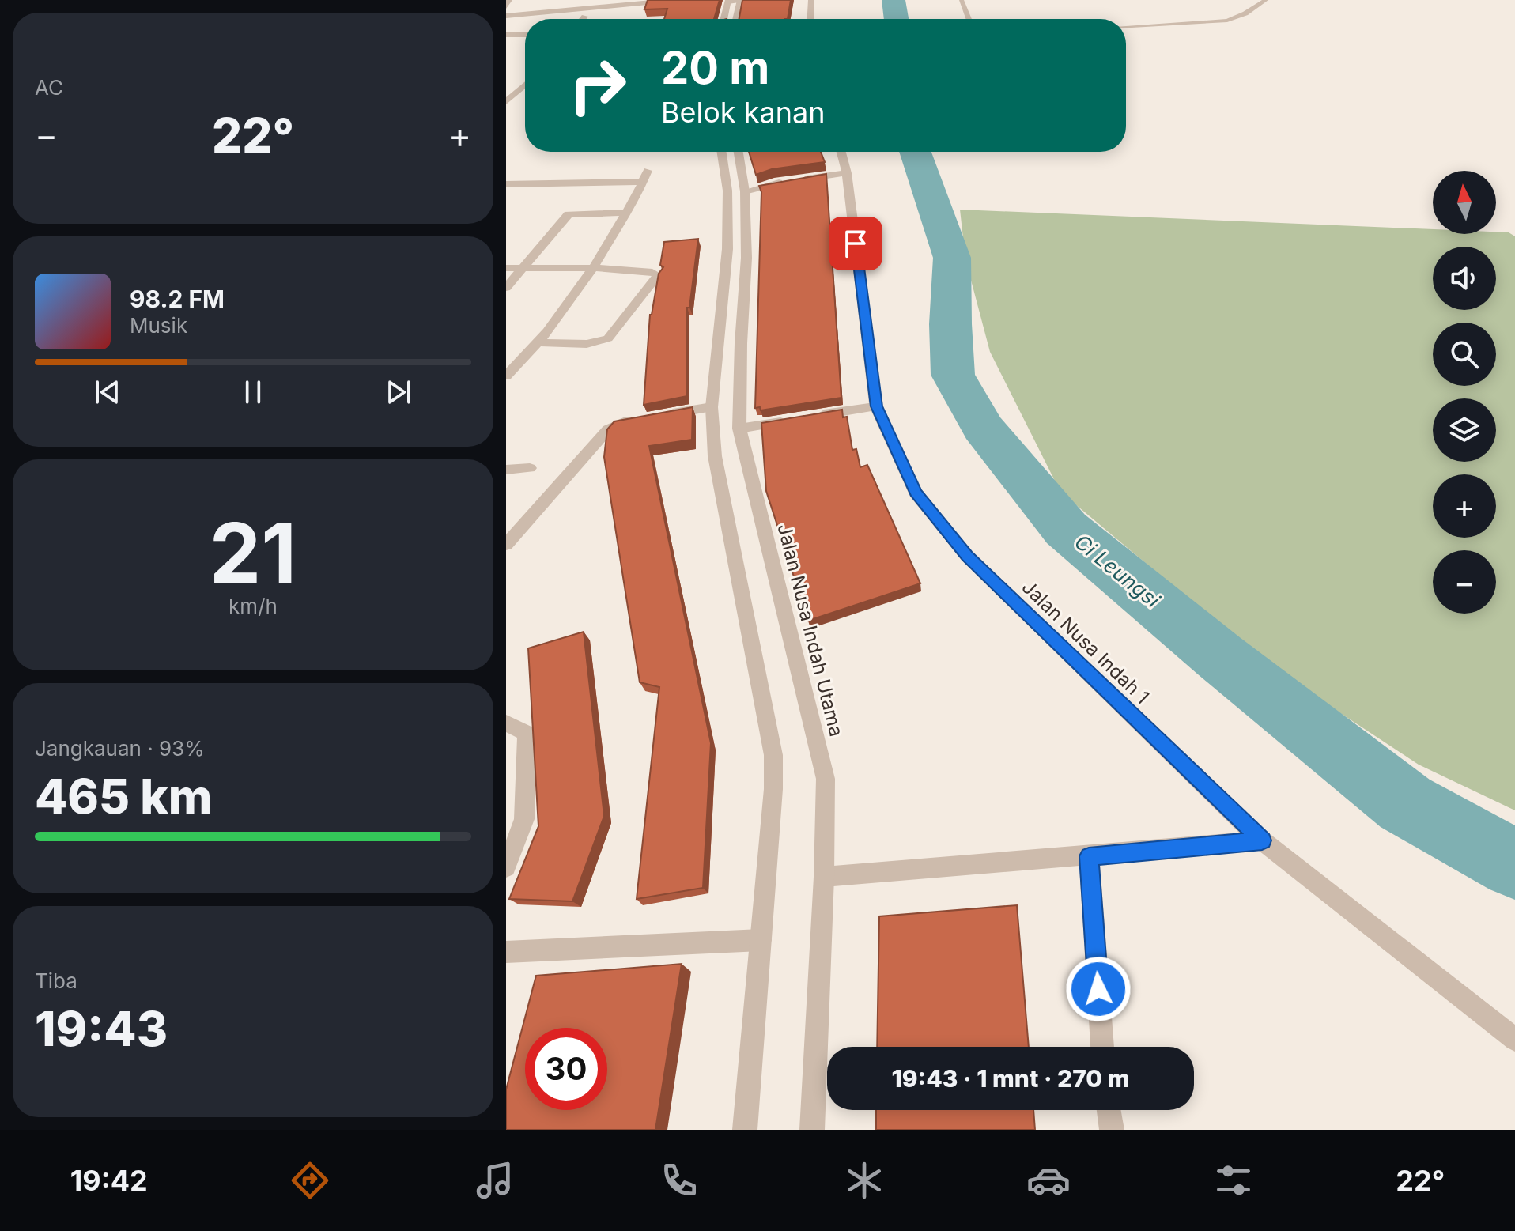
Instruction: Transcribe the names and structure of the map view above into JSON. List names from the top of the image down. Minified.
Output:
{"streets":{"street":["Jalan Nusa Indah Utama","Jalan Nusa Indah 1"]},"water":["Ci Leungsi"],"north":"top","page":{"tile":["AC",["21","km/h"],["Jangkauan · 93%","465 km"],["Tiba","19:43"]],"turn":["20 m","Belok kanan"],"heat":["−","22°","+"],"map_buttons":["+","−"],"song":["98.2 FM","Musik"],"limit":"30","trip":"19:43 · 1 mnt · 270 m","tabs":["19:42","22°"]}}
